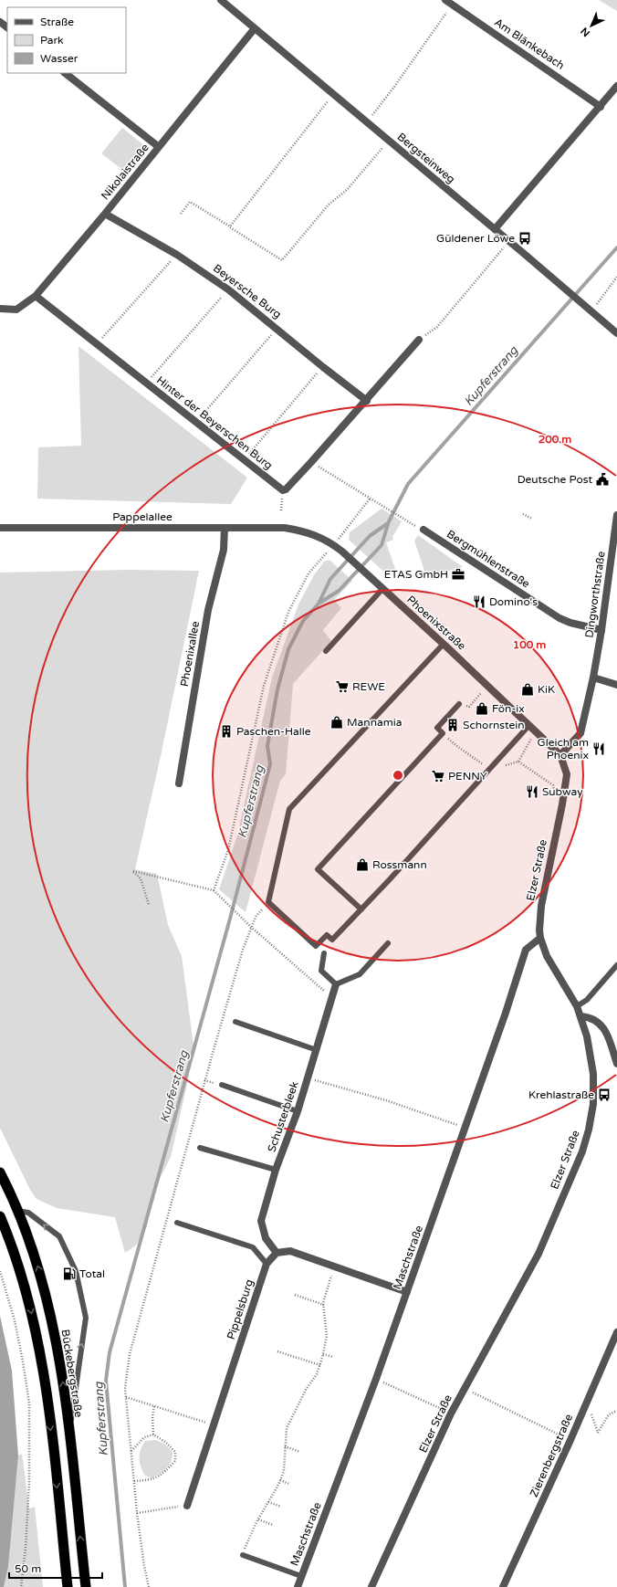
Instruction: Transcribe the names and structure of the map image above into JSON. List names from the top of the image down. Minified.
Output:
{"streets":{"highway":["Bückebergstraße"],"street":["Am Blänkebach","Bergsteinweg","Nikolaistraße","Beyersche Burg","Hinter der Beyerschen Burg","Pappelallee","Bergmühlenstraße","Dingworthstraße","Phoenixstraße","Phoenixallee","Elzer Straße","Schusterbleek","Maschstraße","Pippelsburg","Zierenbergstraße"]},"crossings":[["Bergsteinweg","Nikolaistraße"],["Nikolaistraße","Beyersche Burg"],["Nikolaistraße","Hinter der Beyerschen Burg"],["Pappelallee","Phoenixstraße"],["Pappelallee","Phoenixallee"],["Bergmühlenstraße","Dingworthstraße"],["Phoenixstraße","Elzer Straße"],["Elzer Straße","Maschstraße"],["Schusterbleek","Pippelsburg"]],"water":["Kupferstrang"],"places":{"bus stop":["Güldener Löwe","Krehlastraße"],"public building":["Deutsche Post"],"office":["ETAS GmbH"],"restaurant":["Domino's","Gleich am Phoenix","Subway"],"supermarket":["REWE","PENNY"],"shop":["KiK","Fön-ix","Mannamia","Rossmann"],"building":["Schornstein","Paschen-Halle"],"fuel station":["Total"]},"legend":["Straße","Park","Wasser"],"scale_bar":"50 m","north":"bottom left","rings":["200 m","100 m"]}
